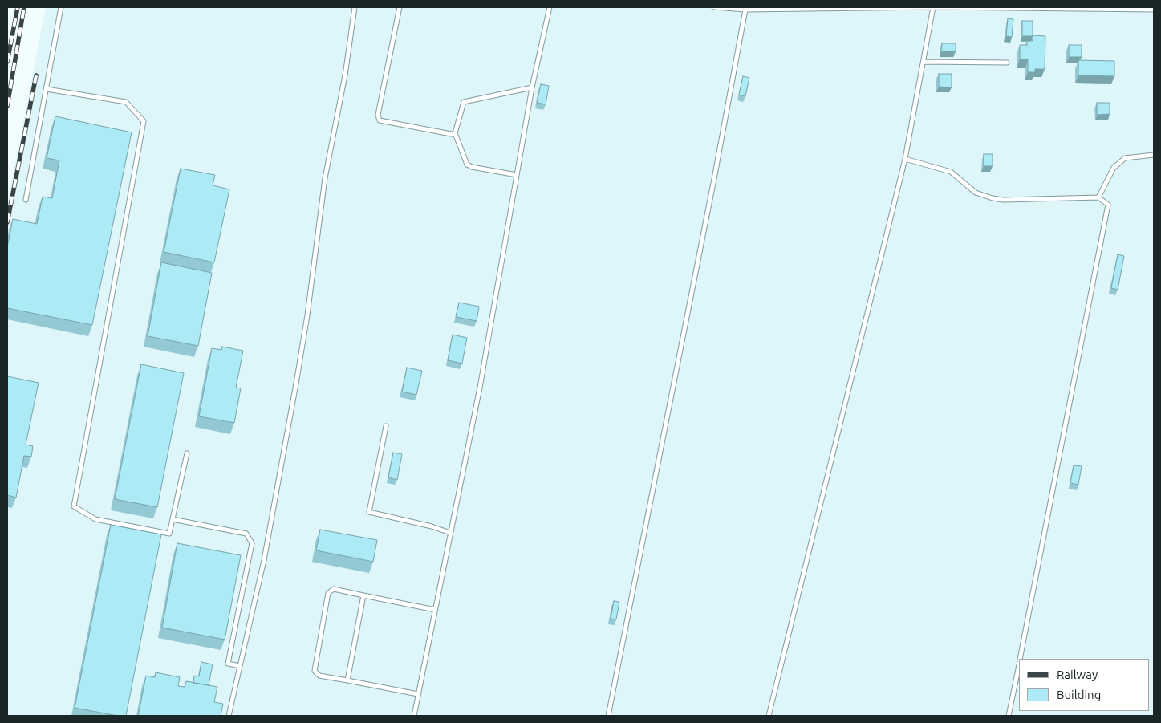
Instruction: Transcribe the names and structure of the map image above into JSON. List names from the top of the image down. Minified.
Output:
{"legend":["Railway","Building"]}
